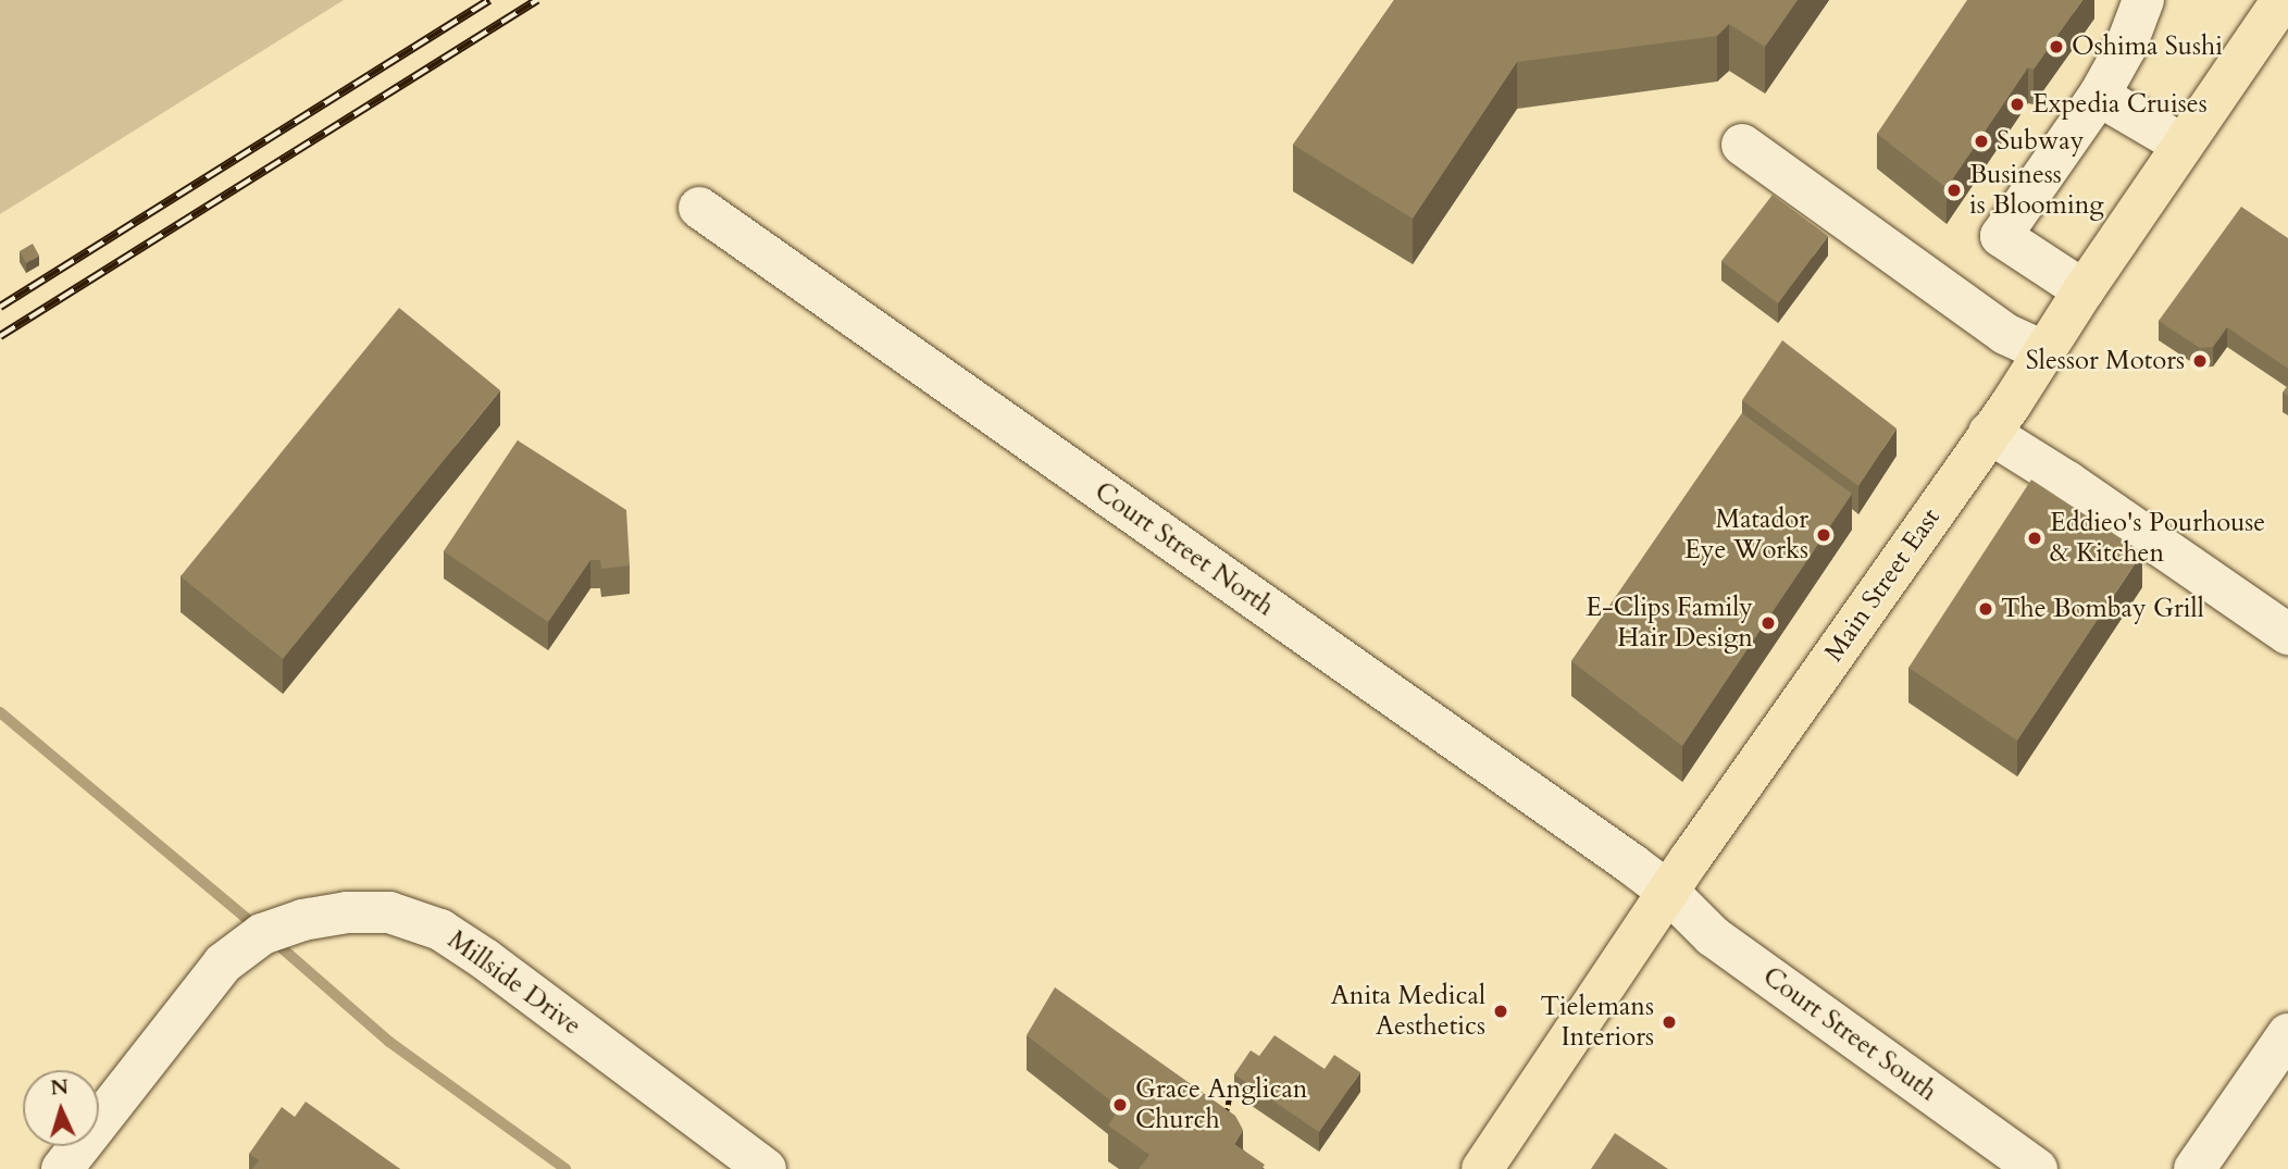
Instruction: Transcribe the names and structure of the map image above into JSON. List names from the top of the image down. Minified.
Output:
{"streets":{"main road":["Main Street East"],"street":["Court Street North","Millside Drive","Court Street South"]},"crossings":[["Court Street North","Main Street East"],["Court Street North","Court Street South"],["Main Street East","Court Street South"]],"places":["Oshima Sushi","Expedia Cruises","Subway","Business is Blooming","Slessor Motors","Matador Eye Works","Eddieo's Pourhouse & Kitchen","The Bombay Grill","E-Clips Family Hair Design","Anita Medical Aesthetics","Tielemans Interiors","Grace Anglican Church"],"north":"top"}
